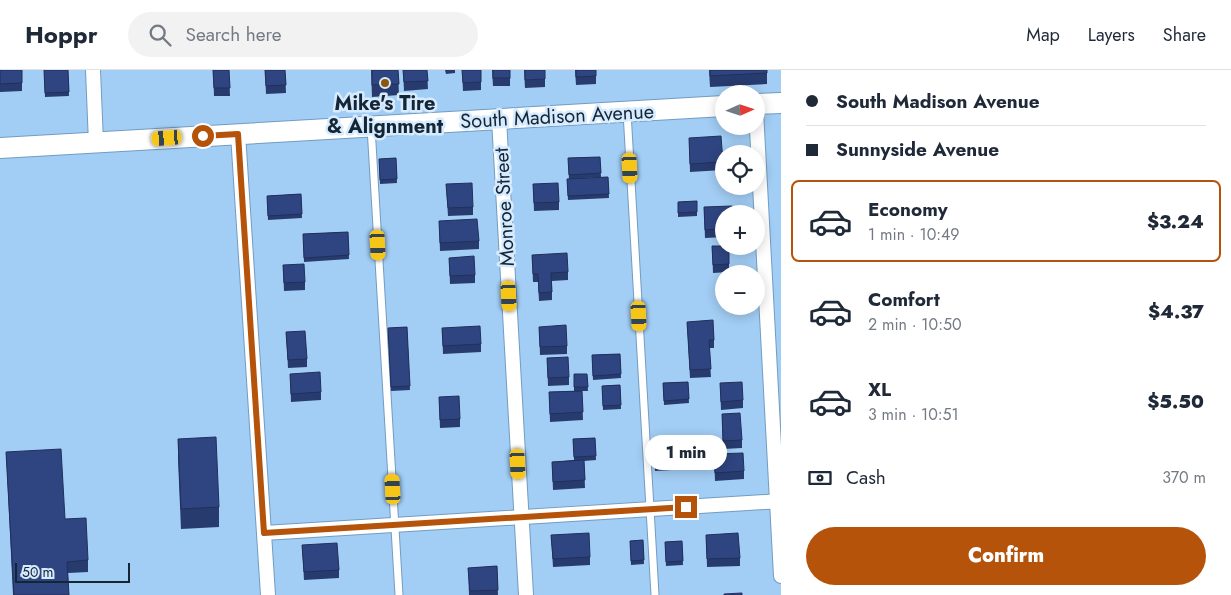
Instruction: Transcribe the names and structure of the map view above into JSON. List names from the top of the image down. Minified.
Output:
{"streets":{"main road":["South Madison Avenue"],"street":["Monroe Street"]},"crossings":[["South Madison Avenue","Monroe Street"]],"places":["Mike's Tire & Alignment"],"scale_bar":"50 m","north":"right","page":{"header":"Hoppr","search":"Search here","nav":["Map","Layers","Share"],"banner":["South Madison Avenue","Sunnyside Avenue"],"map_buttons":["+","−"],"list":[{"name":"Economy","note":"1 min · 10:49","value":"$3.24"},{"name":"Comfort","note":"2 min · 10:50","value":"$4.37"},{"name":"XL","note":"3 min · 10:51","value":"$5.50"}],"bubble":"1 min","pay":["Cash","370 m"],"buttons":"Confirm","scale":"50 m"}}
